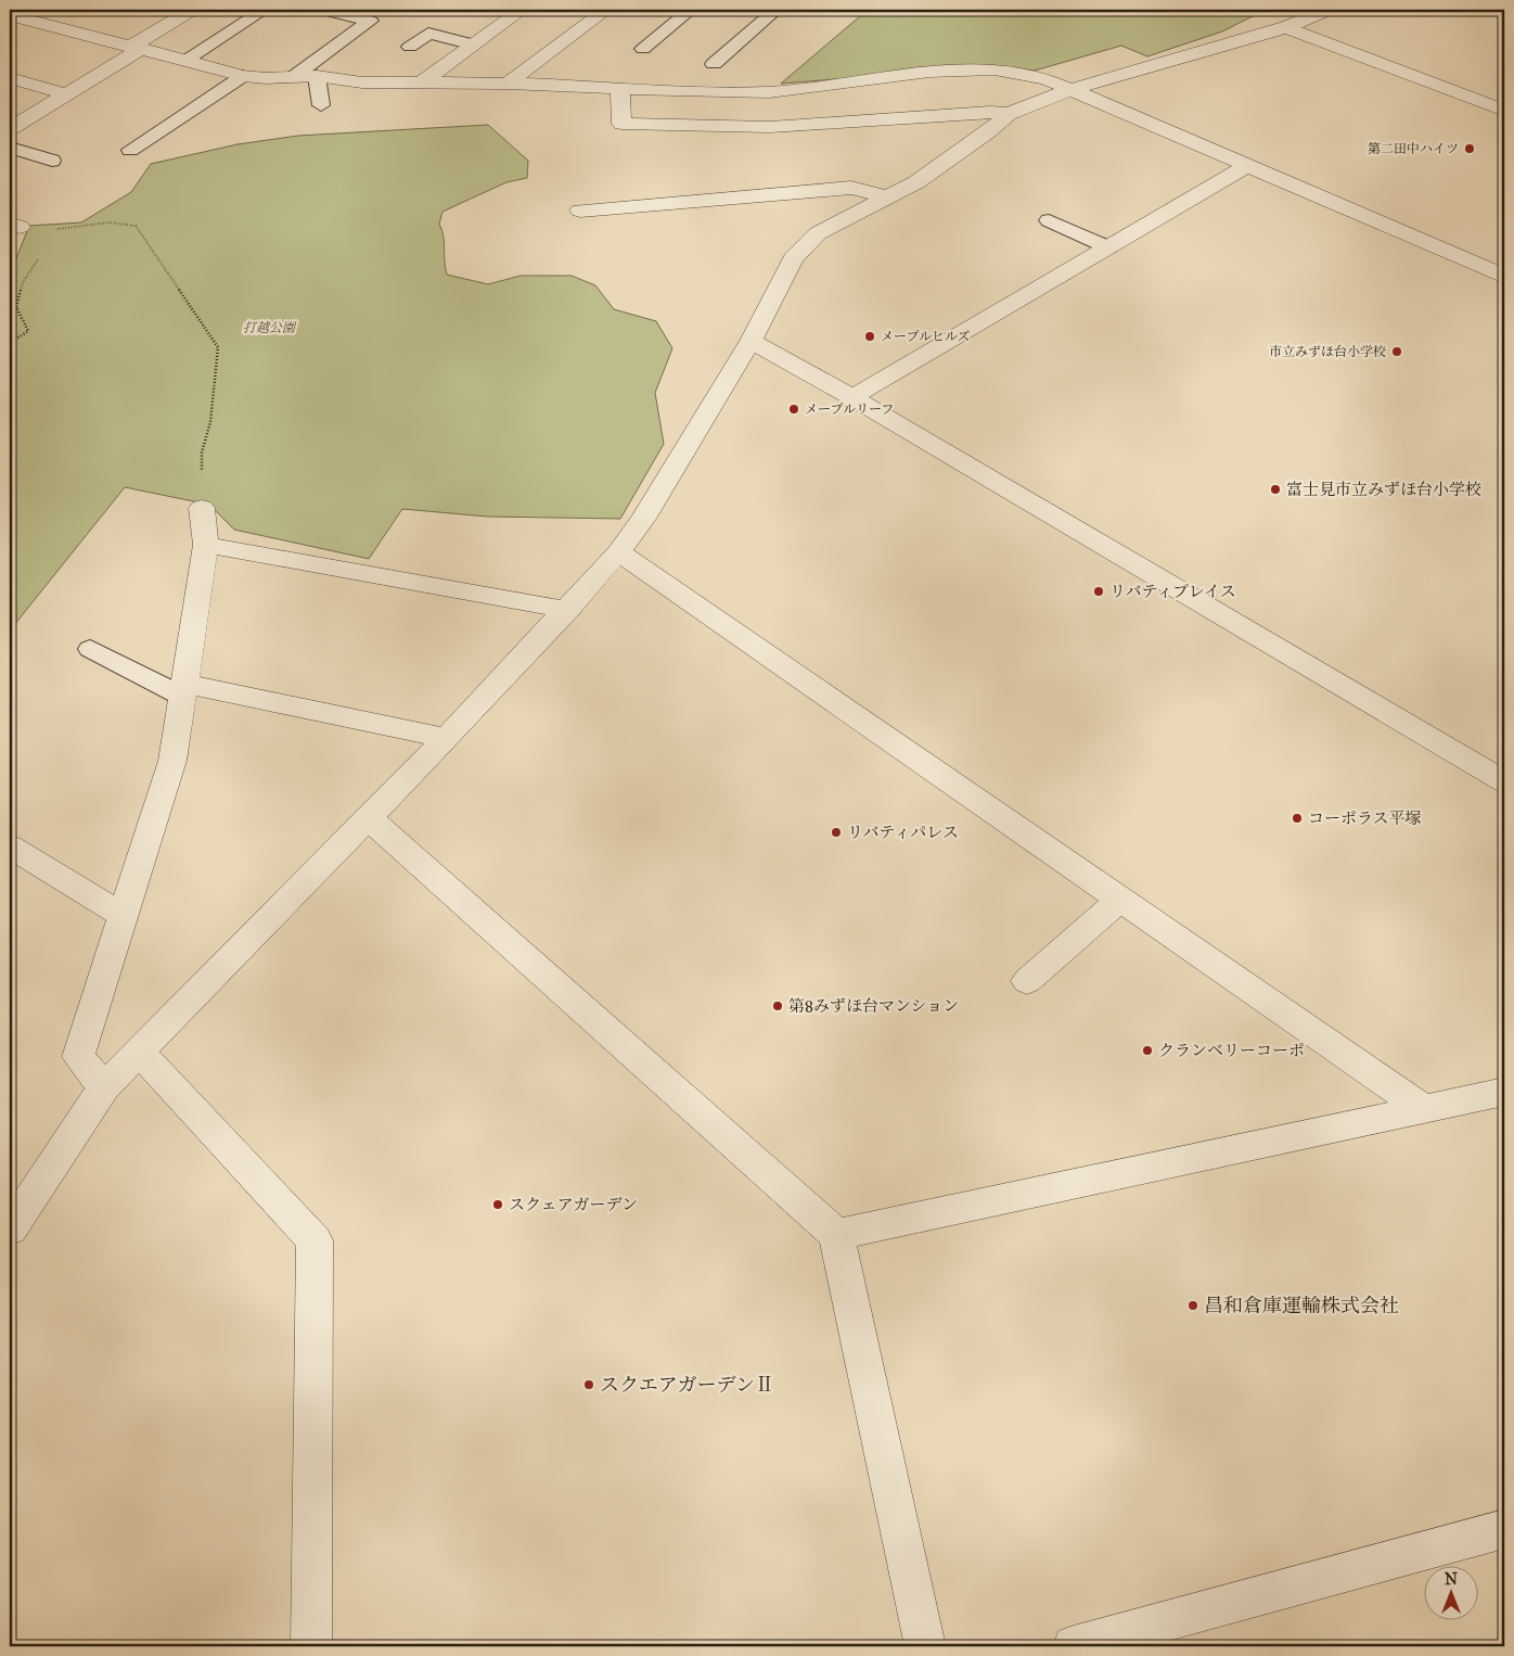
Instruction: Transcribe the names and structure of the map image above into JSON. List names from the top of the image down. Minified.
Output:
{"parks":["打越公園"],"places":["第二田中ハイツ","メープルヒルズ","市立みずほ台小学校","メープルリーフ","富士見市立みずほ台小学校","リバティプレイス","コーポラス平塚","リバティパレス","第8みずほ台マンション","クランベリーコーポ","スクェアガーデン","昌和倉庫運輸株式会社","スクエアガーデンⅡ"],"north":"top"}
